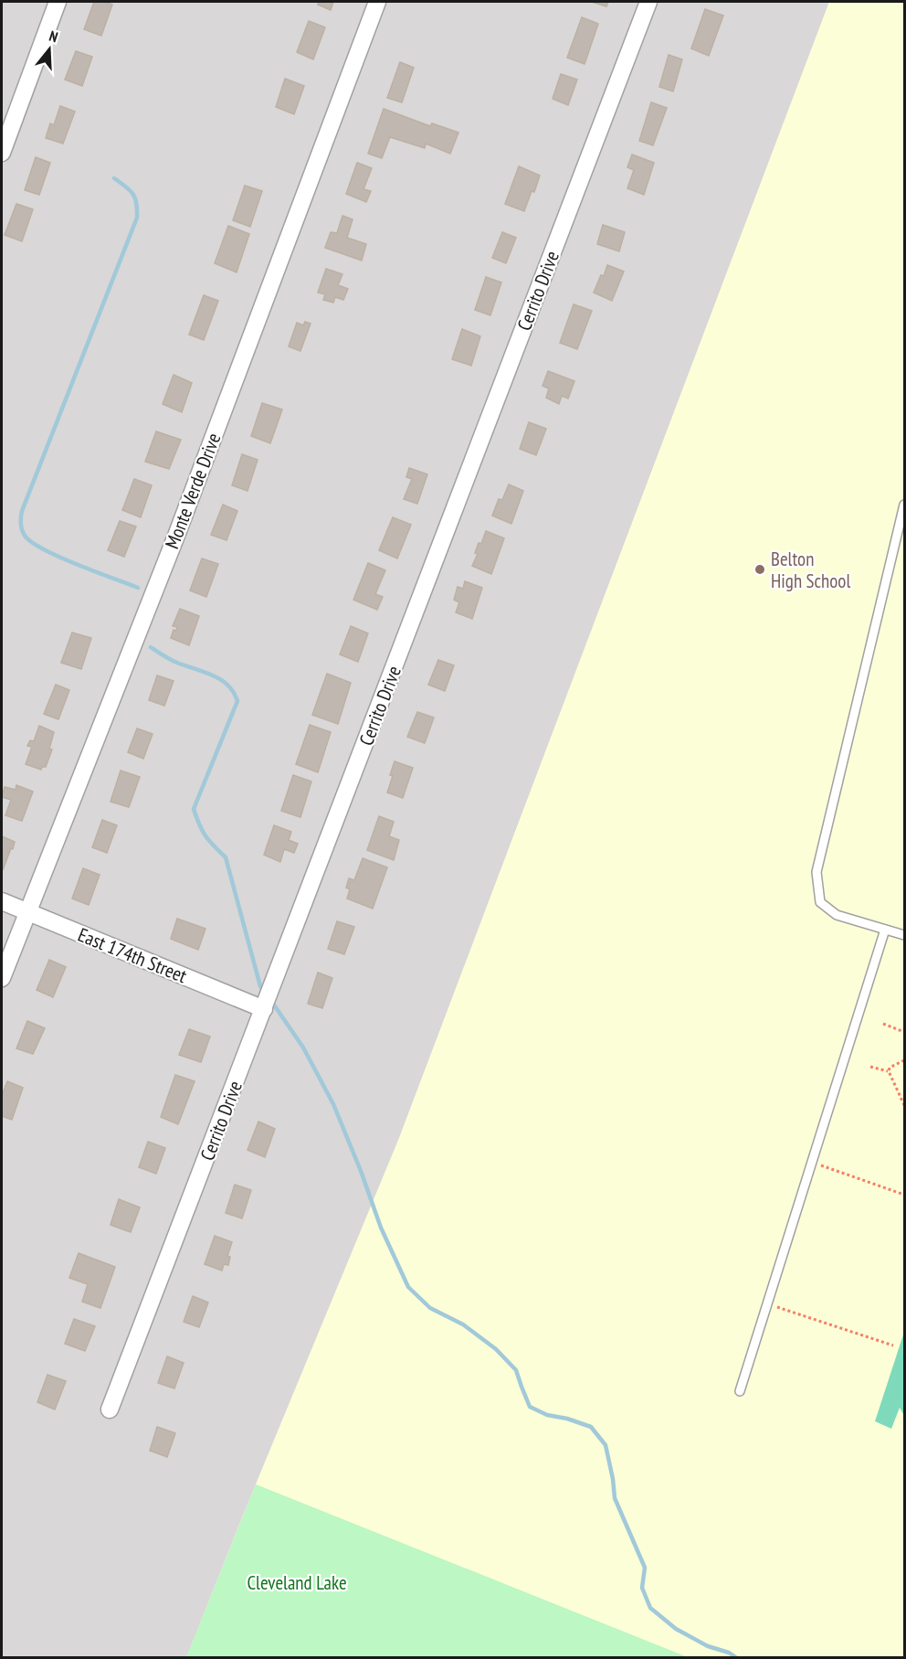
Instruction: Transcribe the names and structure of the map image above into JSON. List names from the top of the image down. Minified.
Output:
{"streets":{"street":["Cerrito Drive","Monte Verde Drive","East 174th Street"]},"crossings":[["Cerrito Drive","East 174th Street"],["Monte Verde Drive","East 174th Street"]],"parks":["Cleveland Lake"],"places":["Belton High School"],"north":"top"}
